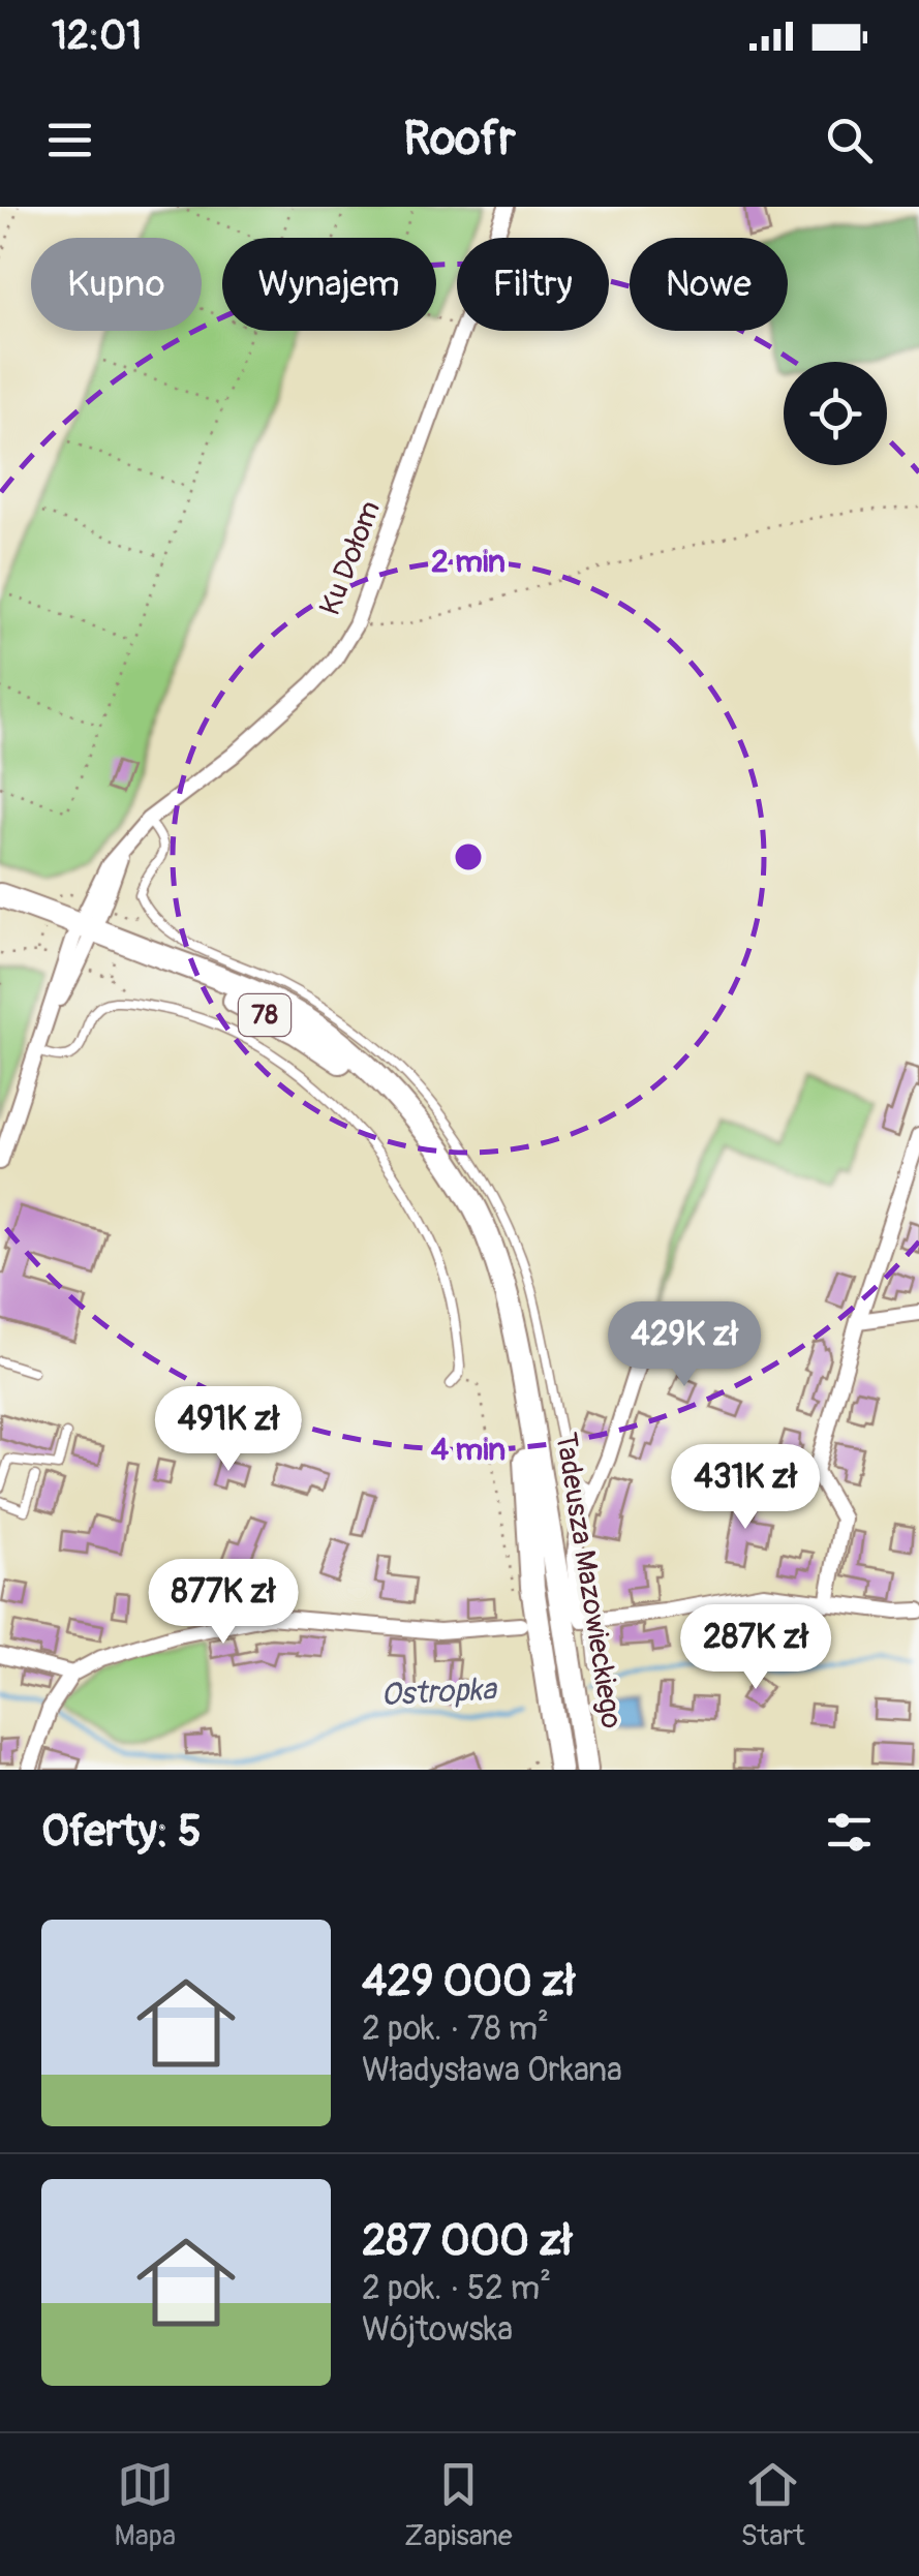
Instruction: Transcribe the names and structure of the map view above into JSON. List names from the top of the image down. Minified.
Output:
{"streets":{"main road":["78","Tadeusza Mazowieckiego"],"street":["Ku Dołom"]},"crossings":[["Ku Dołom","Tadeusza Mazowieckiego"]],"water":["Ostropka"],"page":{"status":"12:01","header":"Roofr","chip":["Kupno","Wynajem","Filtry","Nowe"],"price":["429K zł","491K zł","431K zł","877K zł","287K zł"],"heading":"Oferty: 5","list":[{"name":"429 000 zł","note":"2 pok. · 78 m² · Władysława Orkana"},{"name":"287 000 zł","note":"2 pok. · 52 m² · Wójtowska"}],"tabs":["Mapa","Zapisane","Start"]},"rings":["2 min","4 min"]}
